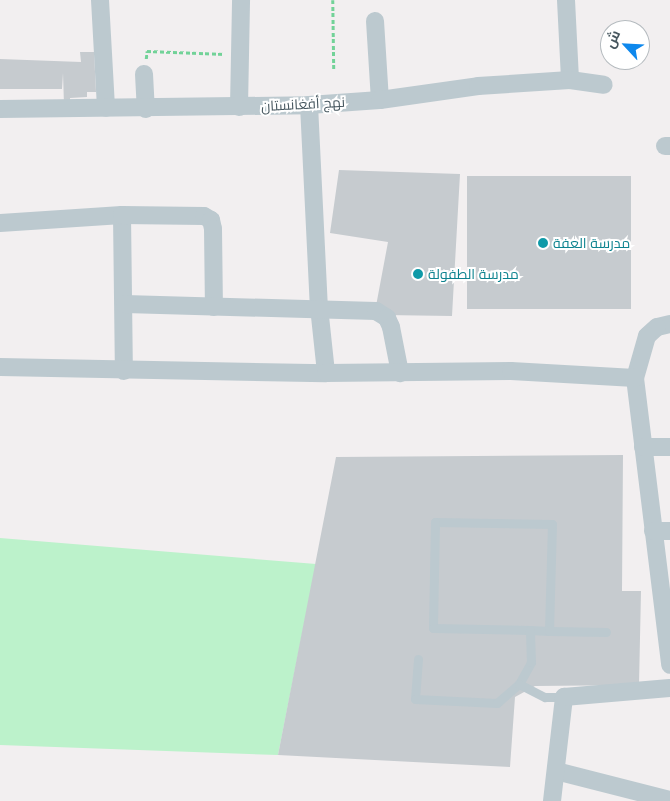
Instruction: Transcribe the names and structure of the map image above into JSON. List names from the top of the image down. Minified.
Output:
{"streets":{"street":["نهج أفغانستان"]},"places":["مدرسة العفة","مدرسة الطفولة"],"north":"top left"}
